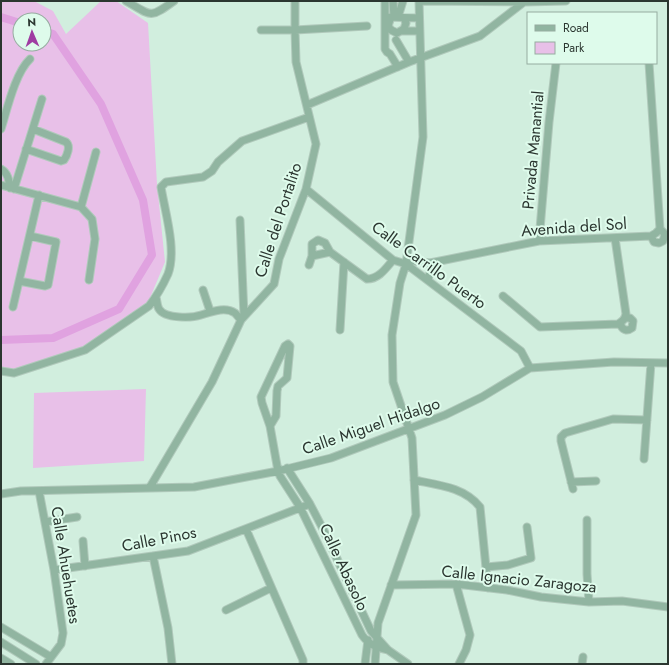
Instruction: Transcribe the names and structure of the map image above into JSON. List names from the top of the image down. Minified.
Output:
{"streets":{"street":["Privada Manantial","Calle del Portalito","Avenida del Sol","Calle Carrillo Puerto","Calle Miguel Hidalgo","Calle Pinos","Calle Ahuehuetes","Calle Abasolo","Calle Ignacio Zaragoza"]},"crossings":[["Privada Manantial","Avenida del Sol"],["Calle del Portalito","Calle Carrillo Puerto"],["Calle del Portalito","Calle Miguel Hidalgo"],["Avenida del Sol","Calle Carrillo Puerto"],["Calle Carrillo Puerto","Calle Miguel Hidalgo"],["Calle Miguel Hidalgo","Calle Ahuehuetes"],["Calle Miguel Hidalgo","Calle Abasolo"],["Calle Pinos","Calle Ahuehuetes"],["Calle Pinos","Calle Abasolo"]],"legend":["Road","Park"],"north":"top"}
